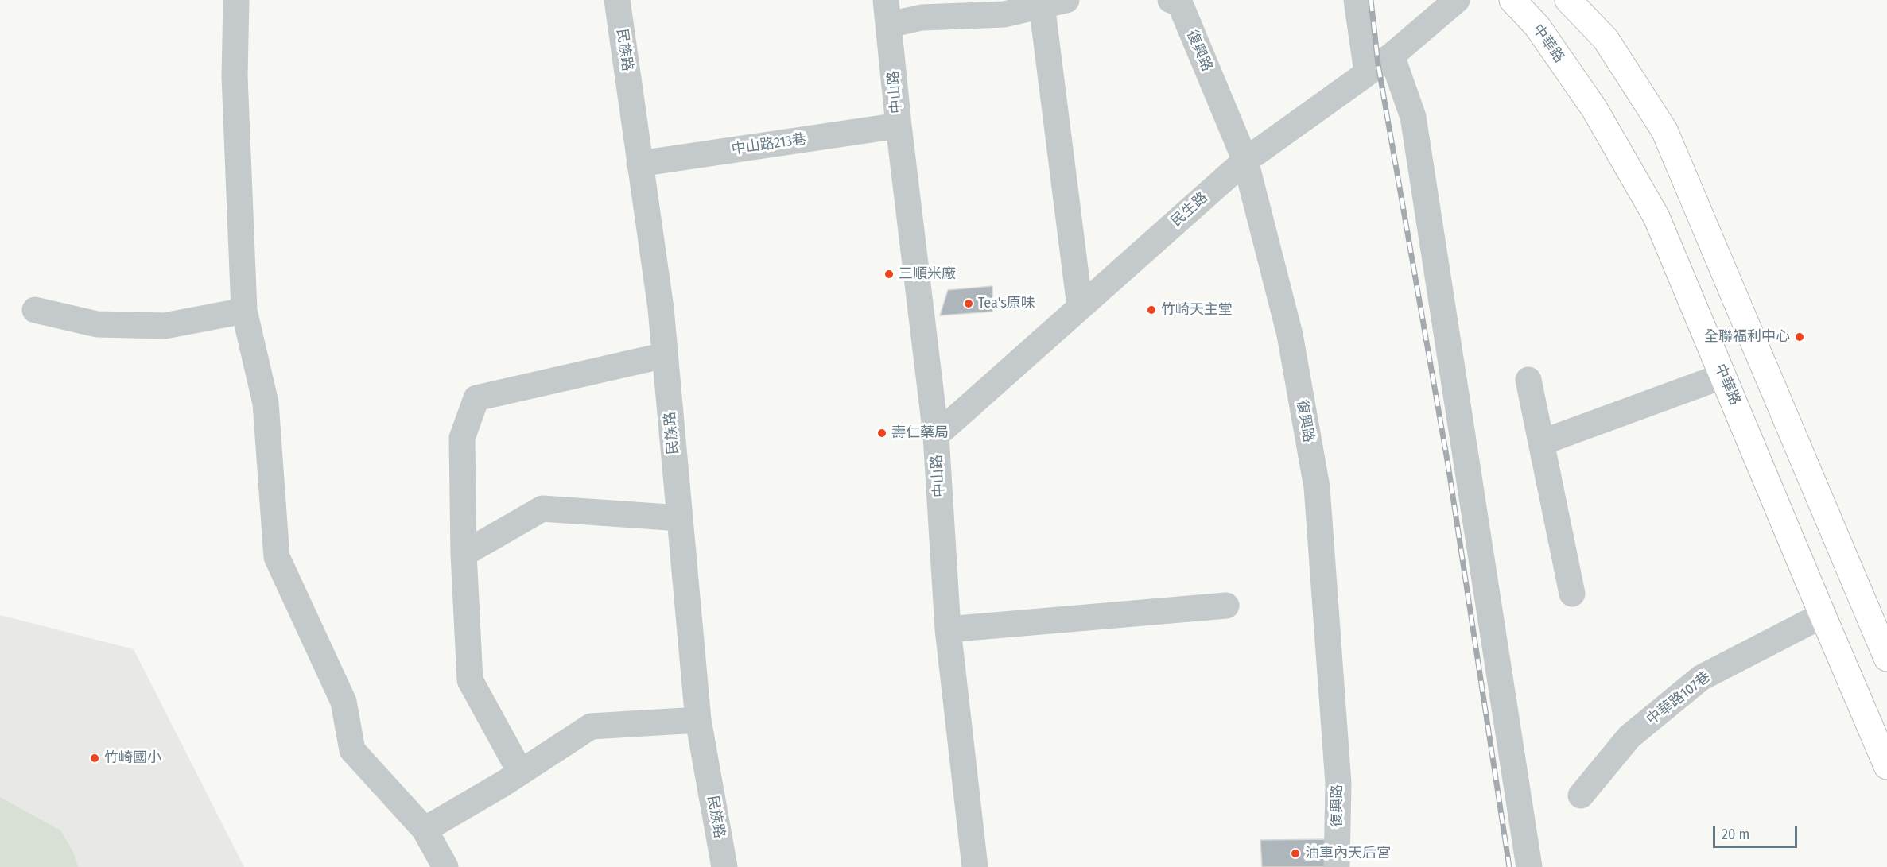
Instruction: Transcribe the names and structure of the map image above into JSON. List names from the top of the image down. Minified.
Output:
{"streets":{"main road":["中華路"],"street":["民族路","復興路","中山路","中山路213巷","民生路","中華路107巷"]},"crossings":[["中華路","中華路107巷"],["民族路","中山路213巷"],["復興路","民生路"],["中山路","中山路213巷"],["中山路","民生路"]],"places":["三順米廠","Tea's原味","竹崎天主堂","全聯福利中心","壽仁藥局","竹崎國小","油車內天后宮"],"scale_bar":"20 m"}
